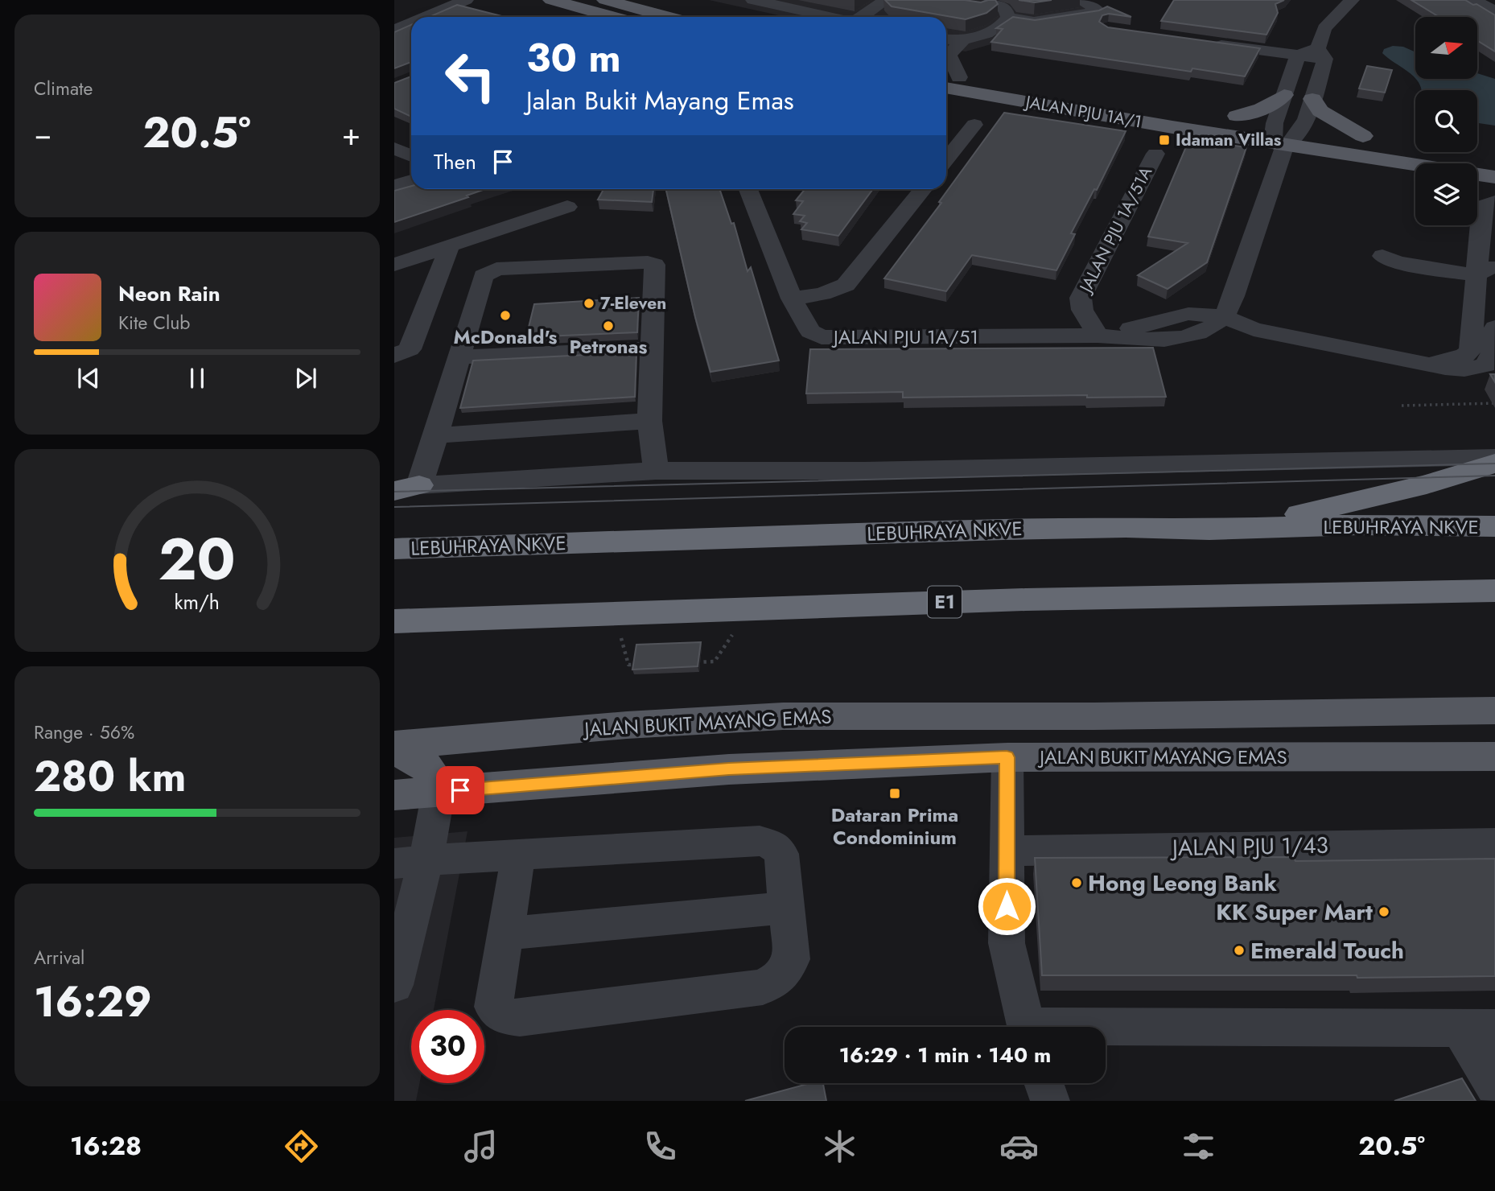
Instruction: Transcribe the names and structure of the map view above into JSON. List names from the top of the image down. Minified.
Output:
{"streets":{"highway":["LEBUHRAYA NKVE","E1"],"main road":["JALAN PJU 1A/1","JALAN BUKIT MAYANG EMAS"],"street":["JALAN PJU 1A/51A","JALAN PJU 1A/51","JALAN PJU 1/43"]},"crossings":[["JALAN PJU 1A/51A","JALAN PJU 1A/51"]],"places":{"transit":["Idaman Villas","Dataran Prima Condominium"],"other":["7-Eleven","McDonald's","Petronas","Hong Leong Bank","KK Super Mart","Emerald Touch"]},"north":"right","page":{"tile":["Climate",["Range · 56%","280 km"],["Arrival","16:29"]],"turn":["30 m","Jalan Bukit Mayang Emas"],"heat":["−","20.5°","+"],"then":"Then","song":["Neon Rain","Kite Club"],"limit":"30","trip":"16:29 · 1 min · 140 m","tabs":["16:28","20.5°"],"gauge":["20","km/h"]}}
